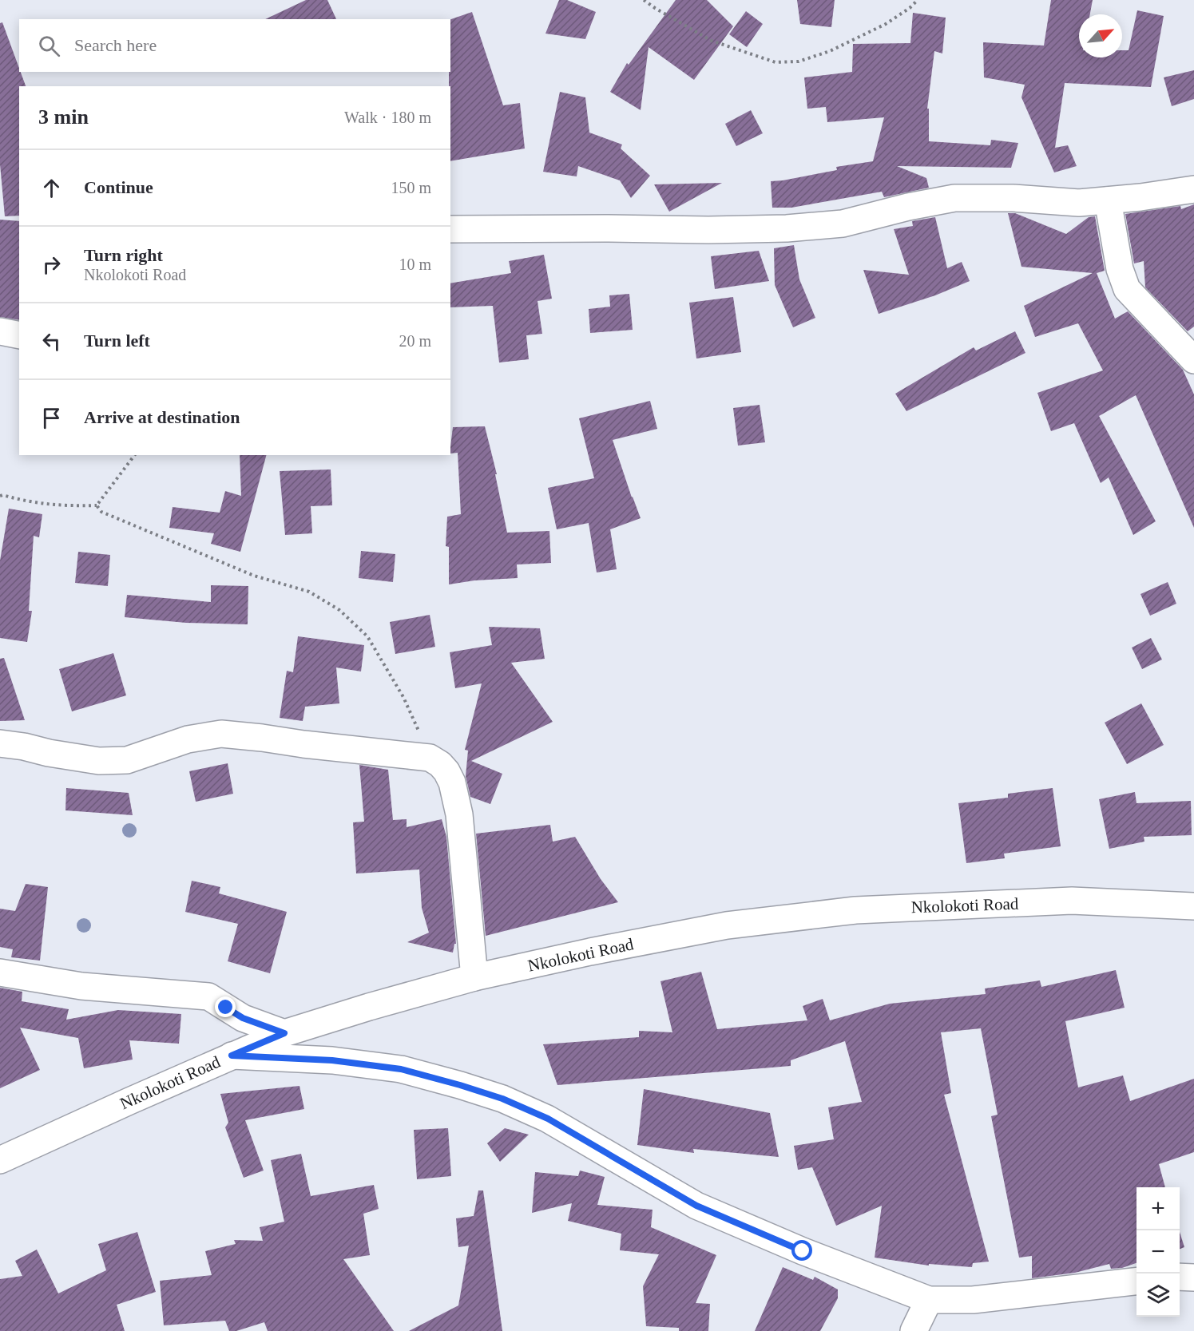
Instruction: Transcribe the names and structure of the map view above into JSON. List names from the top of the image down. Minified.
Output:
{"streets":{"street":["Nkolokoti Road"]},"north":"top right","page":{"search":"Search here","heading":["3 min","Walk · 180 m"],"list":[["Continue","150 m"],["Turn right","Nkolokoti Road","10 m"],["Turn left","20 m"],"Arrive at destination"],"map_buttons":["+","−"]}}
